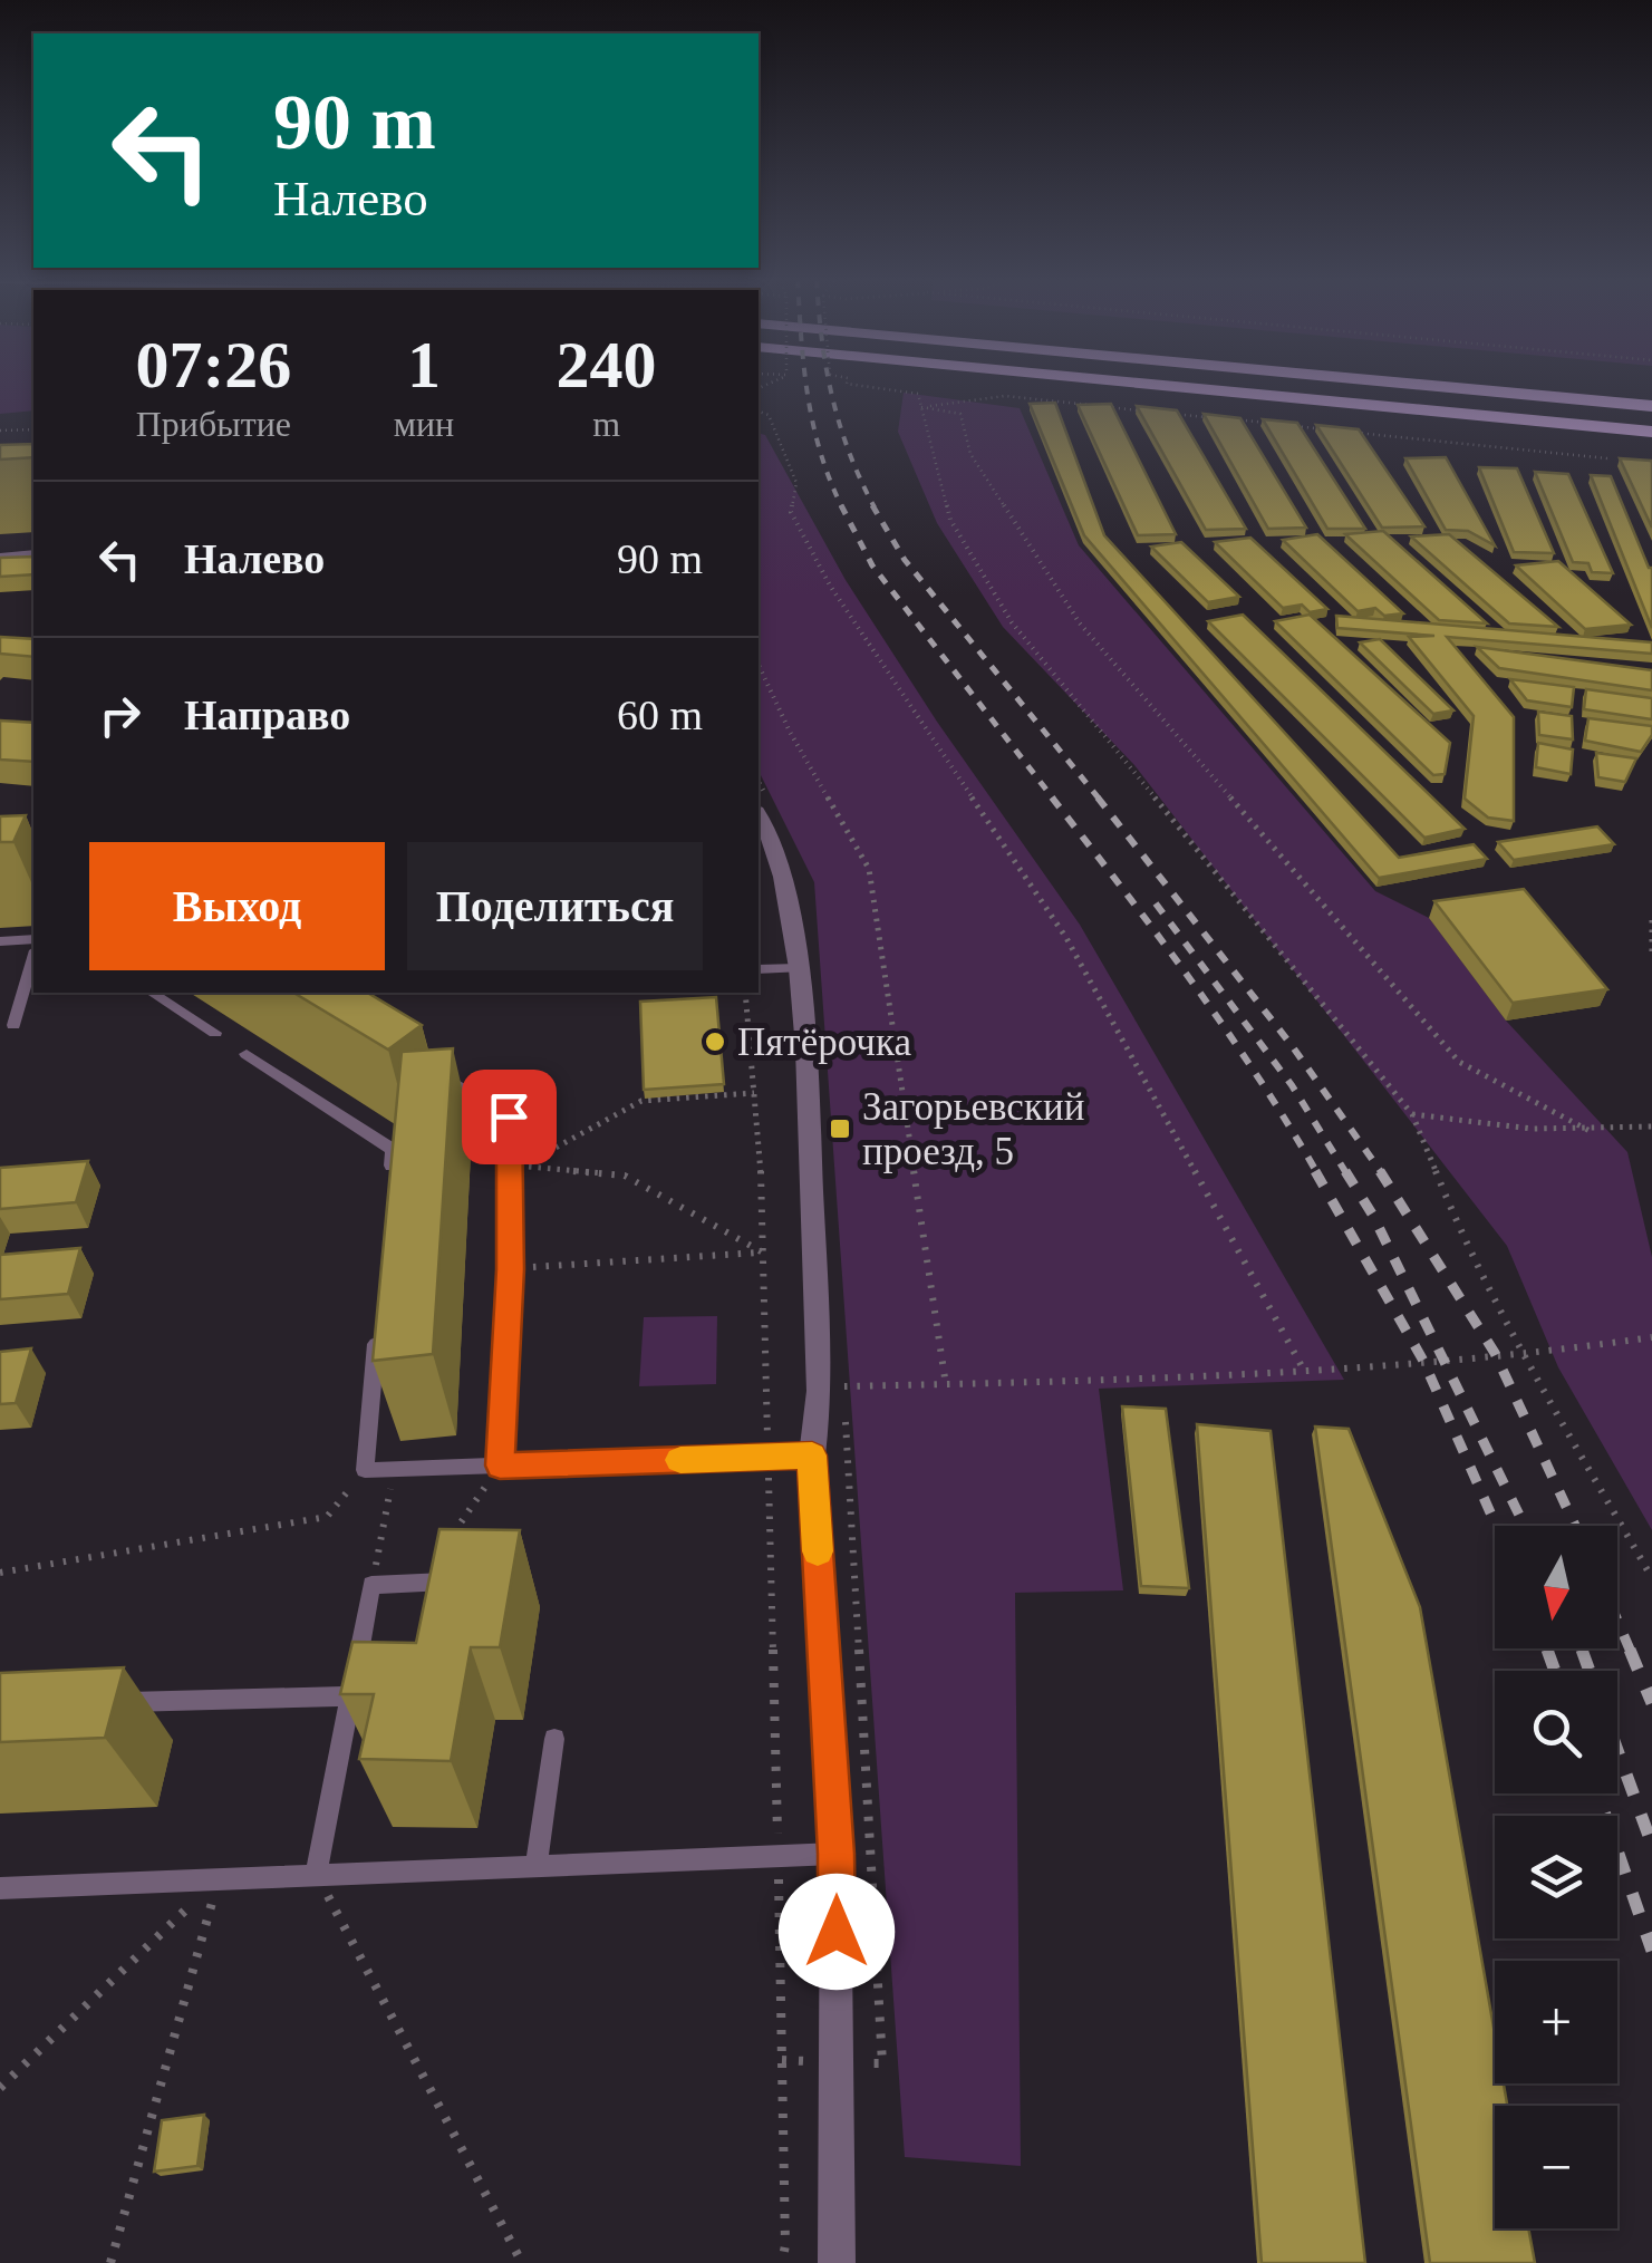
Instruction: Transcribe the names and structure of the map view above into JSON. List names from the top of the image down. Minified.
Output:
{"places":{"other":["Пятёрочка"],"transit":["Загорьевский проезд, 5"]},"north":"bottom","page":{"turn":["90 m","Налево"],"eta":["07:26","Прибытие","1","мин","240","m"],"list":[{"name":"Налево","value":"90 m"},{"name":"Направо","value":"60 m"}],"buttons":["Выход","Поделиться"],"map_buttons":["+","−"]}}
